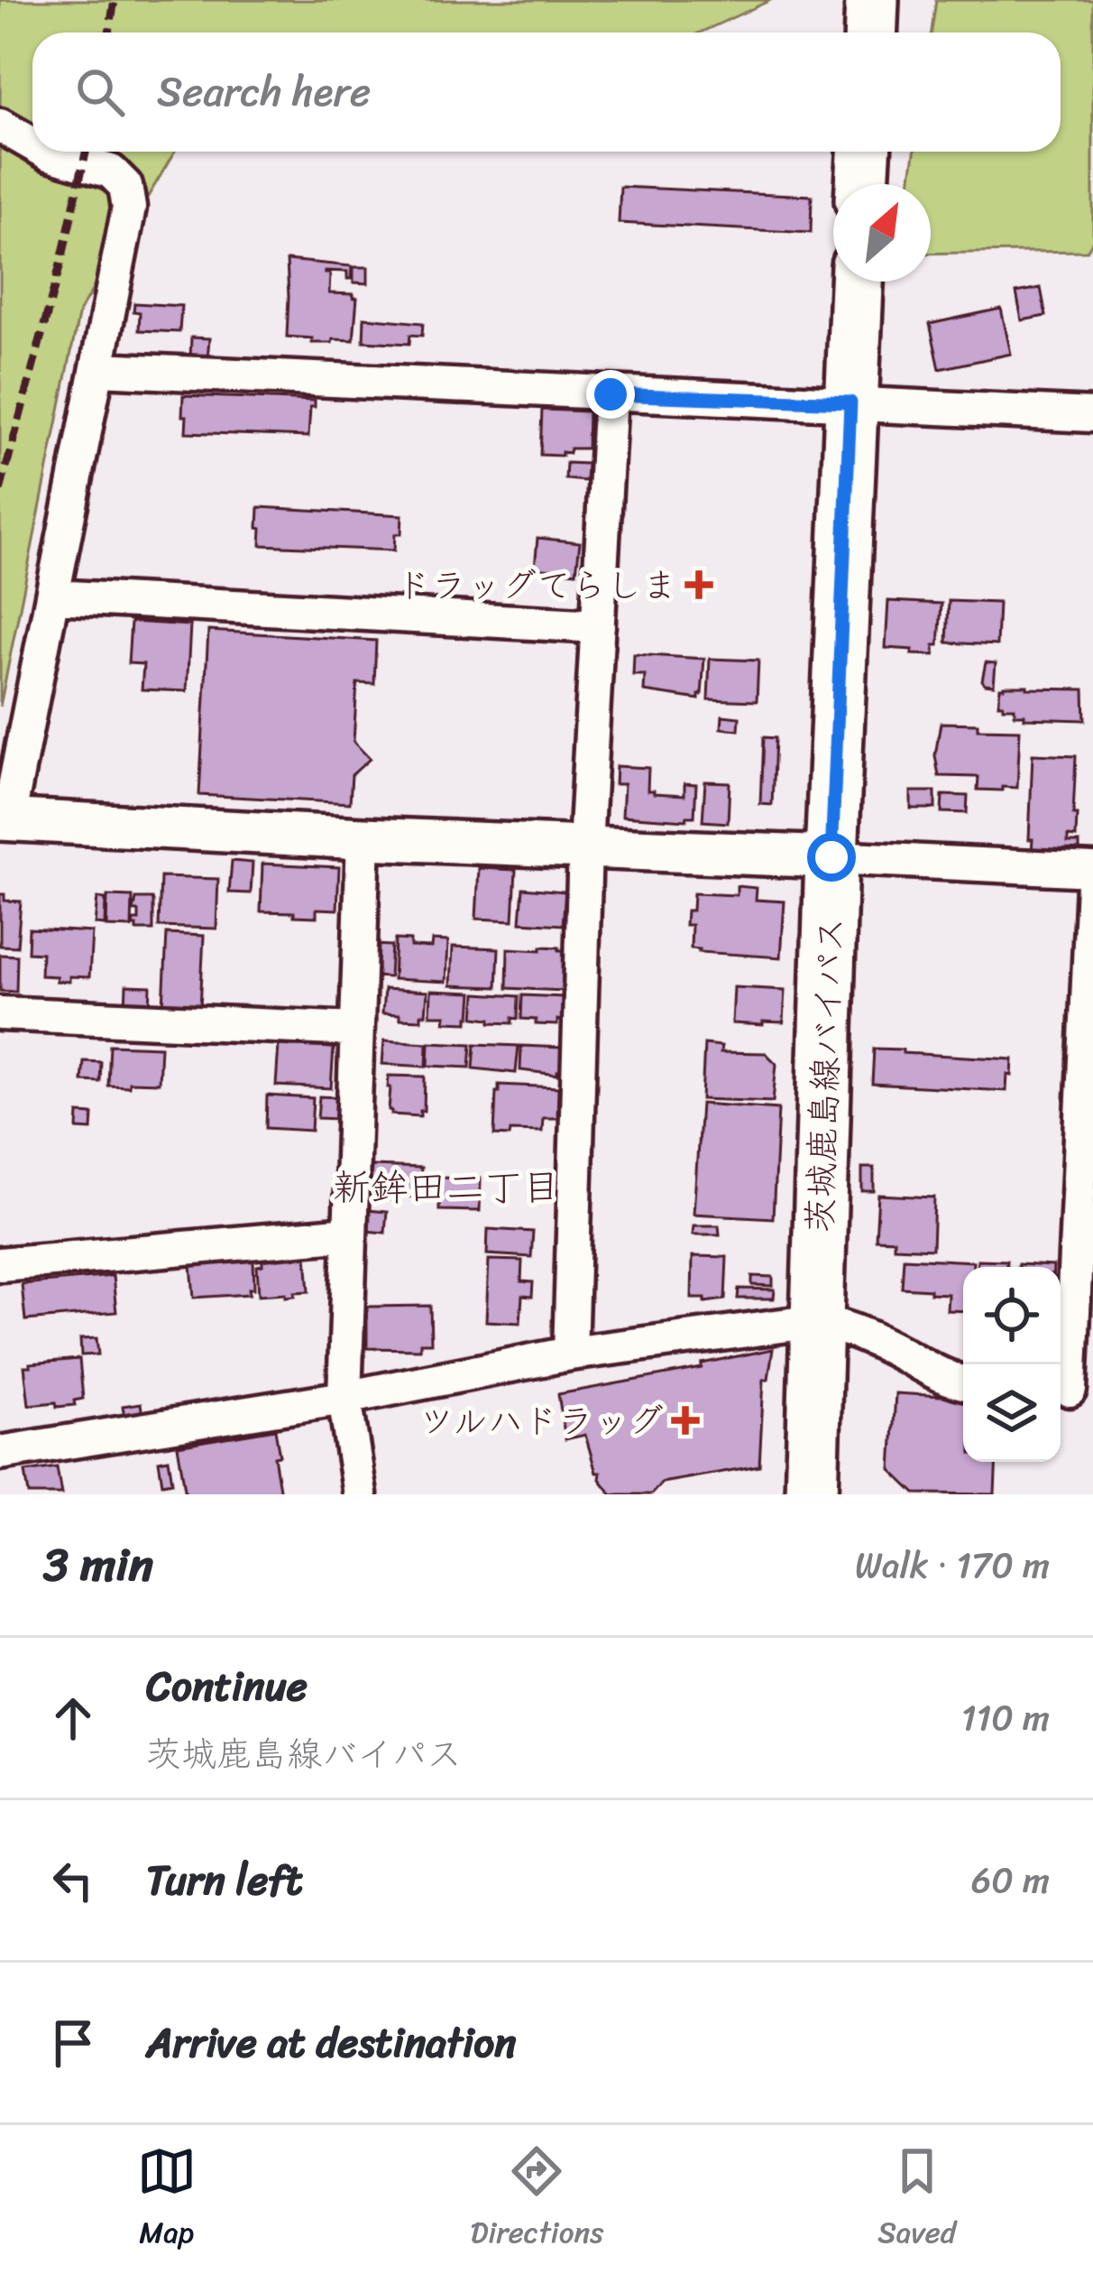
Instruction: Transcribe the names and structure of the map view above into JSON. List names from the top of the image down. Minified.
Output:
{"streets":{"main road":["茨城鹿島線バイパス"]},"districts":["新鉾田二丁目"],"places":{"health":["ドラッグてらしま","ツルハドラッグ"]},"north":"top right","page":{"search":"Search here","heading":["3 min","Walk · 170 m"],"list":[["Continue","茨城鹿島線バイパス","110 m"],["Turn left","60 m"],"Arrive at destination"],"nav":["Map","Directions","Saved"]}}
